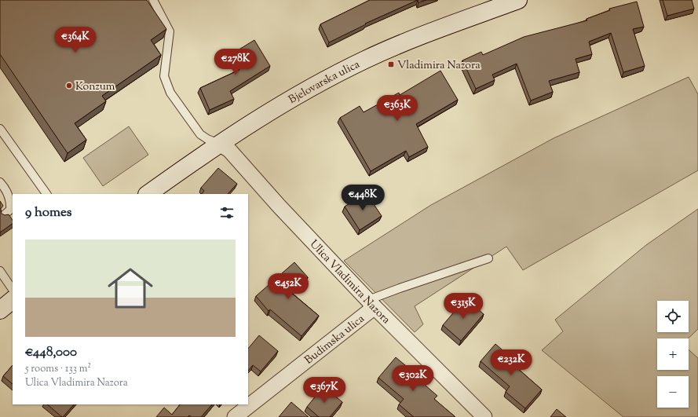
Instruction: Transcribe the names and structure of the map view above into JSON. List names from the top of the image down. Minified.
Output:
{"streets":{"main road":["Bjelovarska ulica"],"street":["Ulica Vladimira Nazora","Budimska ulica"]},"crossings":[["Bjelovarska ulica","Ulica Vladimira Nazora"],["Ulica Vladimira Nazora","Budimska ulica"]],"places":{"transit":["Vladimira Nazora"],"other":["Konzum"]},"page":{"price":["€364K","€278K","€363K","€448K","€452K","€315K","€232K","€302K","€367K"],"heading":"9 homes","list":[{"name":"€448,000","note":"5 rooms · 133 m² · Ulica Vladimira Nazora"}],"map_buttons":["+","−"]}}
